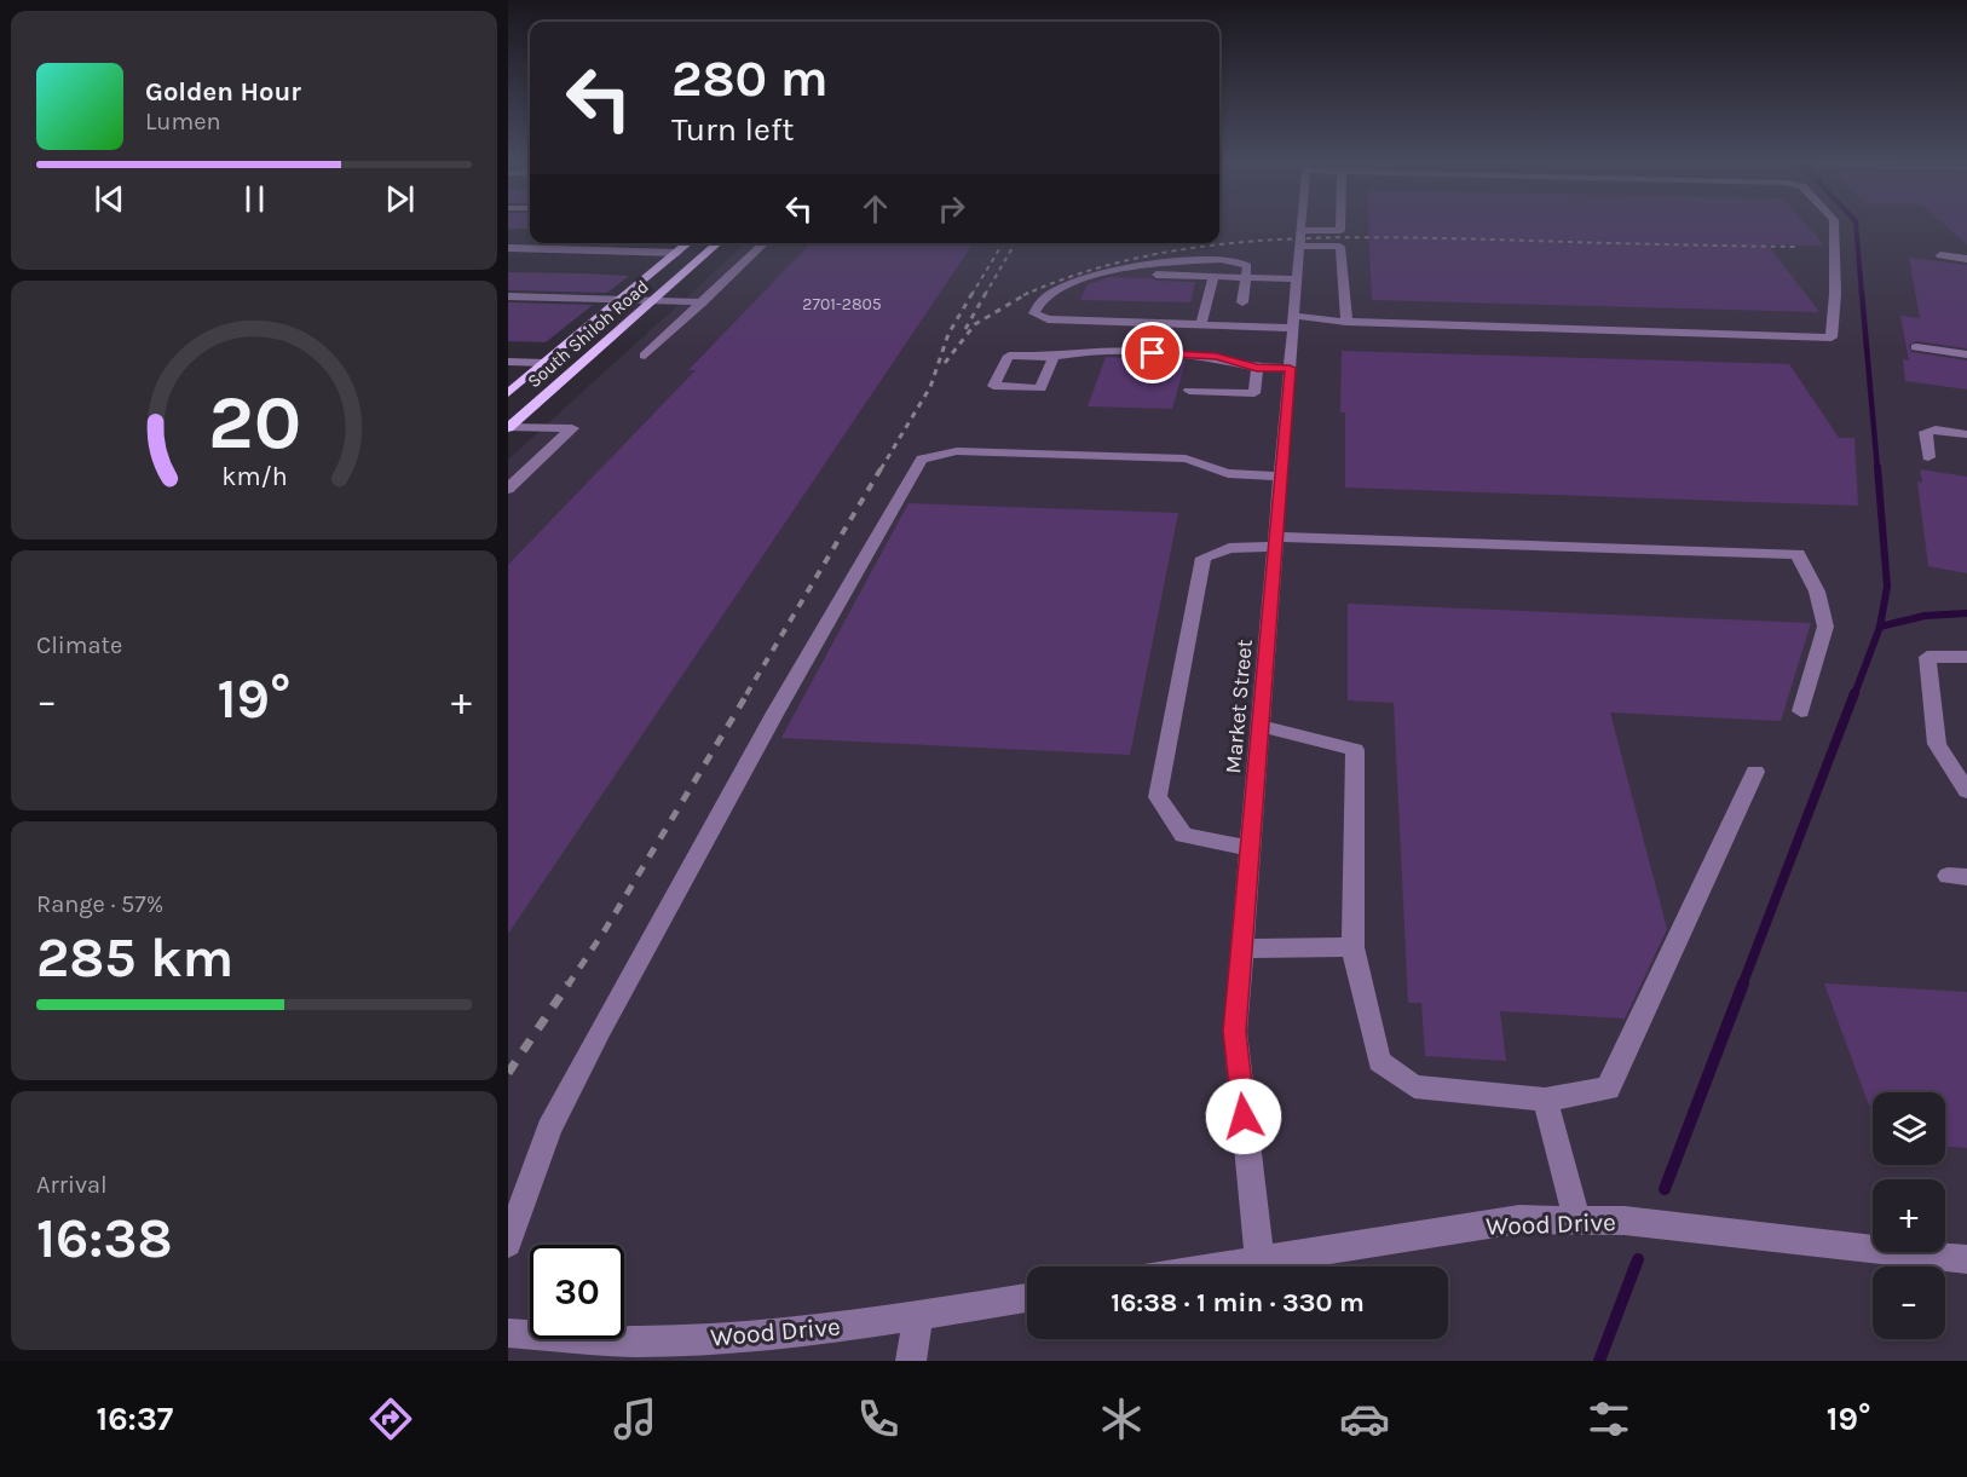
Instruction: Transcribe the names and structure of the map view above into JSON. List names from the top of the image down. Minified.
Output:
{"streets":{"main road":["South Shiloh Road"],"street":["Market Street","Wood Drive"]},"crossings":[["Market Street","Wood Drive"]],"house_numbers":["2701-2805"],"page":{"turn":["280 m","Turn left"],"song":["Golden Hour","Lumen"],"tile":["Climate",["Range · 57%","285 km"],["Arrival","16:38"]],"heat":["−","19°","+"],"map_buttons":["+","−"],"limit":"30","trip":"16:38 · 1 min · 330 m","tabs":["16:37","19°"],"gauge":["20","km/h"]}}
